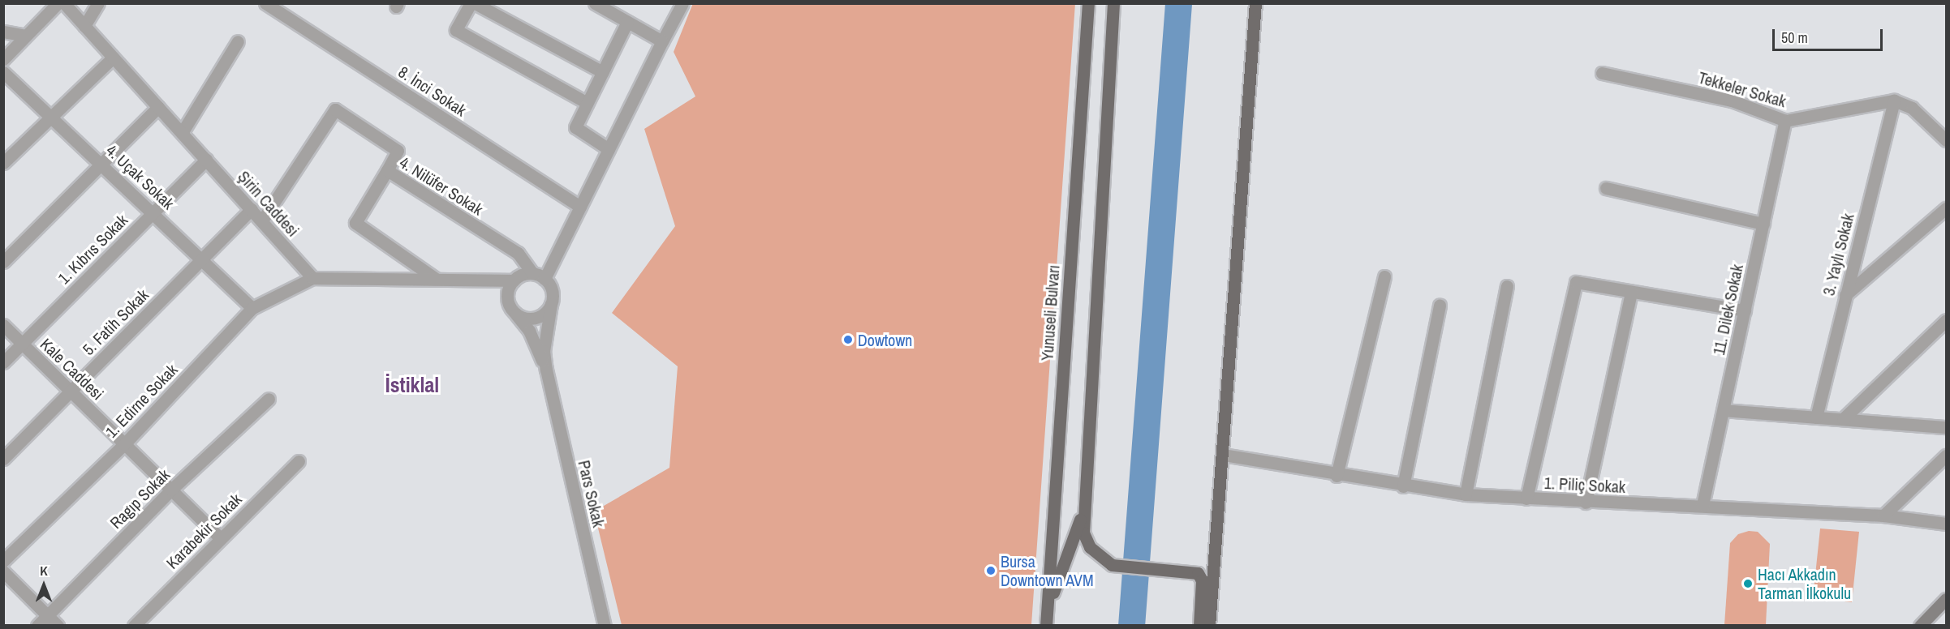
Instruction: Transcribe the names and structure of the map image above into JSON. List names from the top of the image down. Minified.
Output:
{"streets":{"main road":["Yunuseli Bulvarı"],"street":["Tekkeler Sokak","8. İnci Sokak","4. Uçak Sokak","4. Nilüfer Sokak","Şirin Caddesi","1. Kıbrıs Sokak","3. Yaylı Sokak","11. Dilek Sokak","5. Fatih Sokak","Kale Caddesi","1. Edirne Sokak","1. Piliç Sokak","Pars Sokak","Ragıp Sokak","Karabekir Sokak"]},"crossings":[["Tekkeler Sokak","3. Yaylı Sokak"],["Tekkeler Sokak","11. Dilek Sokak"],["4. Uçak Sokak","1. Kıbrıs Sokak"],["4. Uçak Sokak","5. Fatih Sokak"],["4. Uçak Sokak","1. Edirne Sokak"],["Şirin Caddesi","1. Kıbrıs Sokak"],["Şirin Caddesi","5. Fatih Sokak"],["Şirin Caddesi","1. Edirne Sokak"],["1. Kıbrıs Sokak","Kale Caddesi"],["11. Dilek Sokak","1. Piliç Sokak"],["5. Fatih Sokak","Kale Caddesi"],["Kale Caddesi","1. Edirne Sokak"],["Kale Caddesi","Ragıp Sokak"],["Kale Caddesi","Karabekir Sokak"]],"districts":["İstiklal"],"places":["Dowtown","Bursa Downtown AVM","Hacı Akkadın Tarman İlkokulu"],"scale_bar":"50 m","north":"top"}
